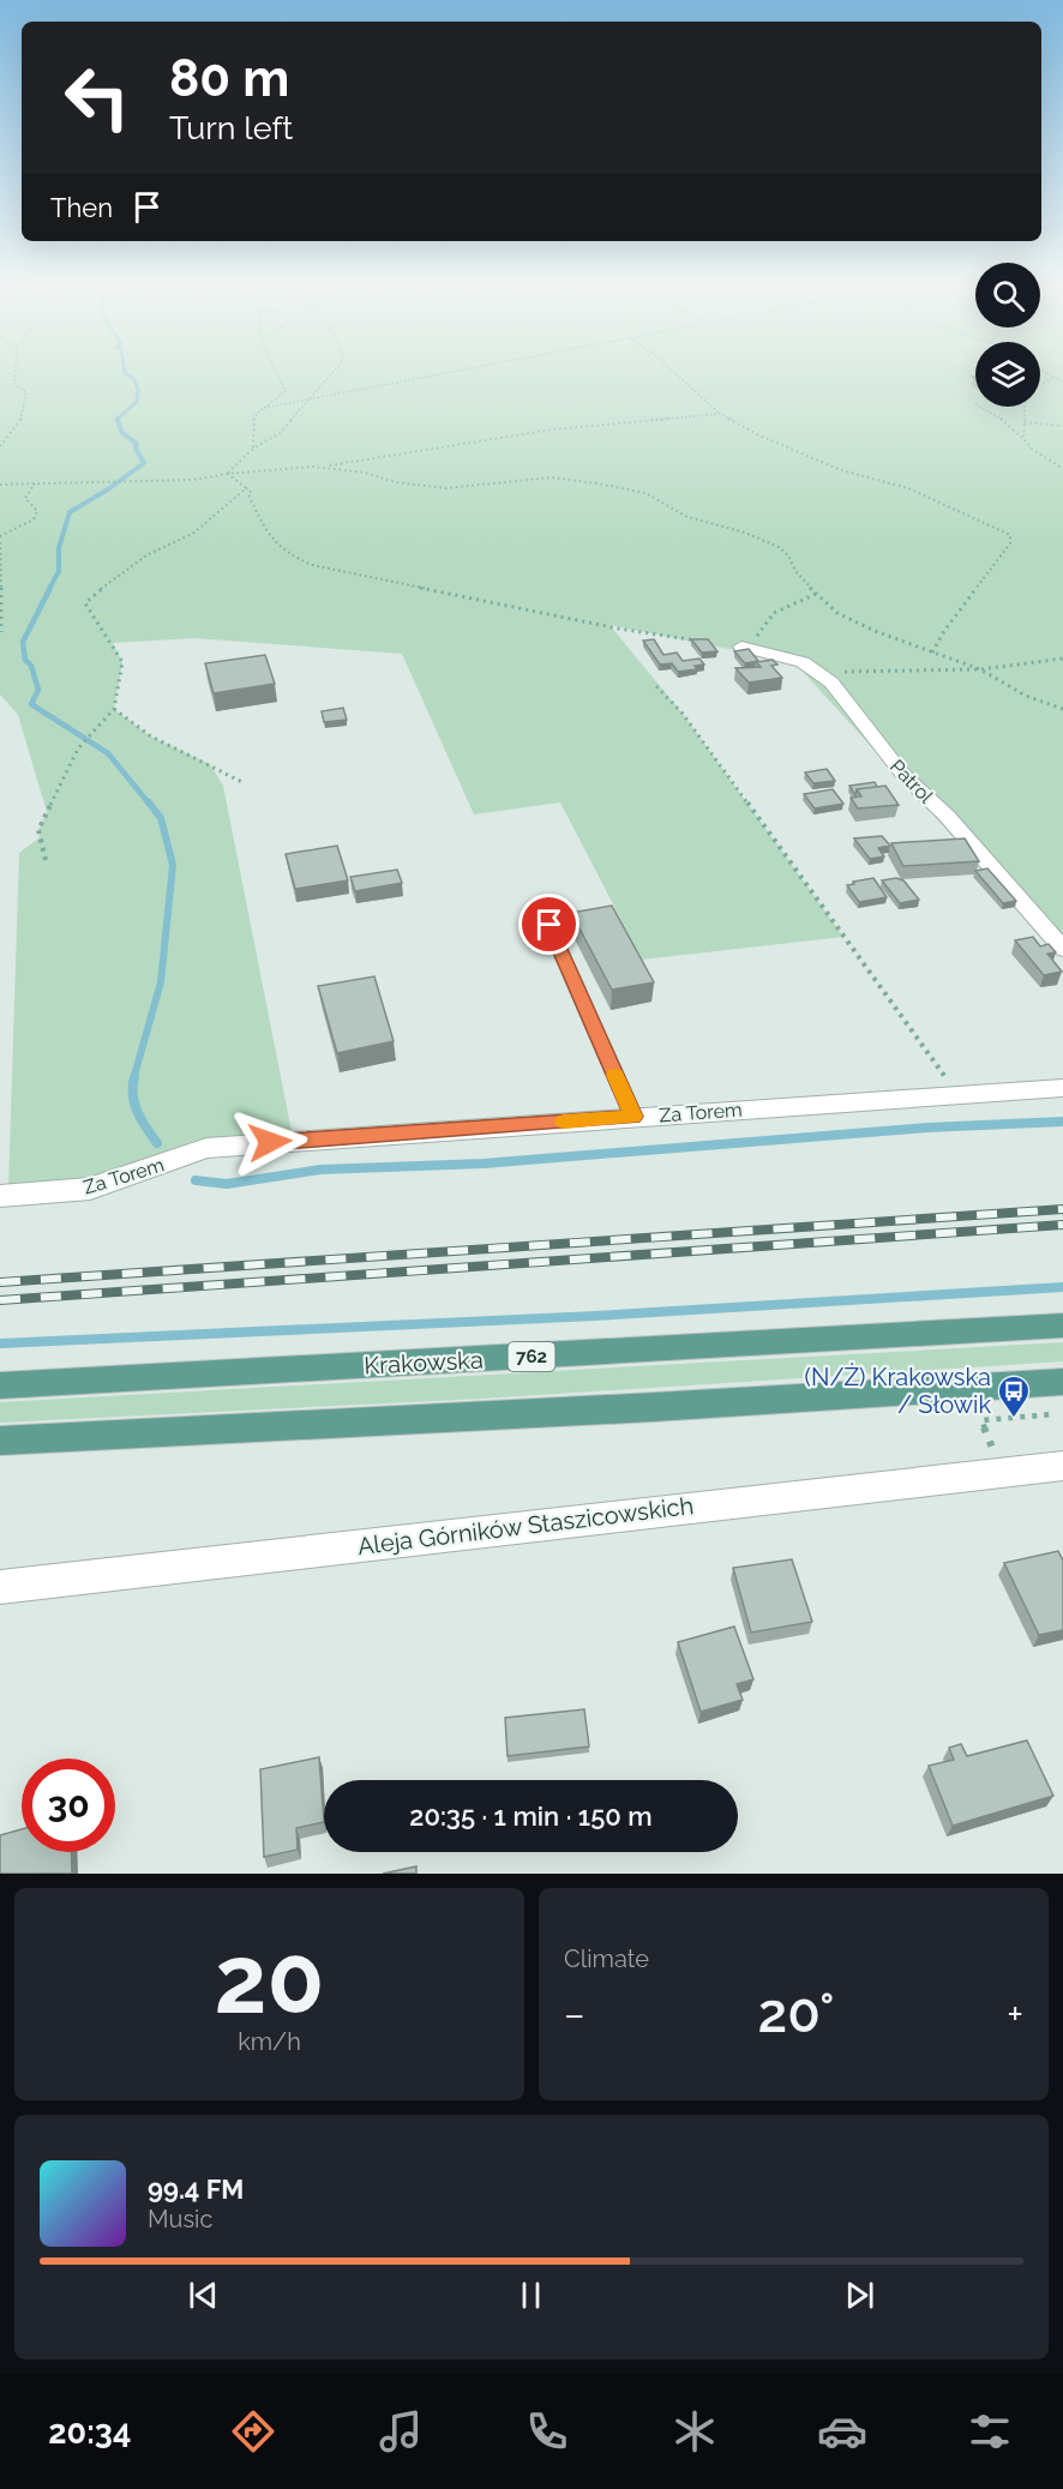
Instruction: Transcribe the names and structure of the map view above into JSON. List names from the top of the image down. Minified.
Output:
{"streets":{"main road":["762","Krakowska"],"street":["Patrol","Za Torem","Aleja Górników Staszicowskich"]},"places":{"bus stop":["(N/Ż) Krakowska / Słowik"]},"page":{"turn":["80 m","Turn left"],"then":"Then","limit":"30","trip":"20:35 · 1 min · 150 m","tile":[["20","km/h"],"Climate"],"heat":["−","20°","+"],"song":["99.4 FM","Music"],"tabs":"20:34"}}
